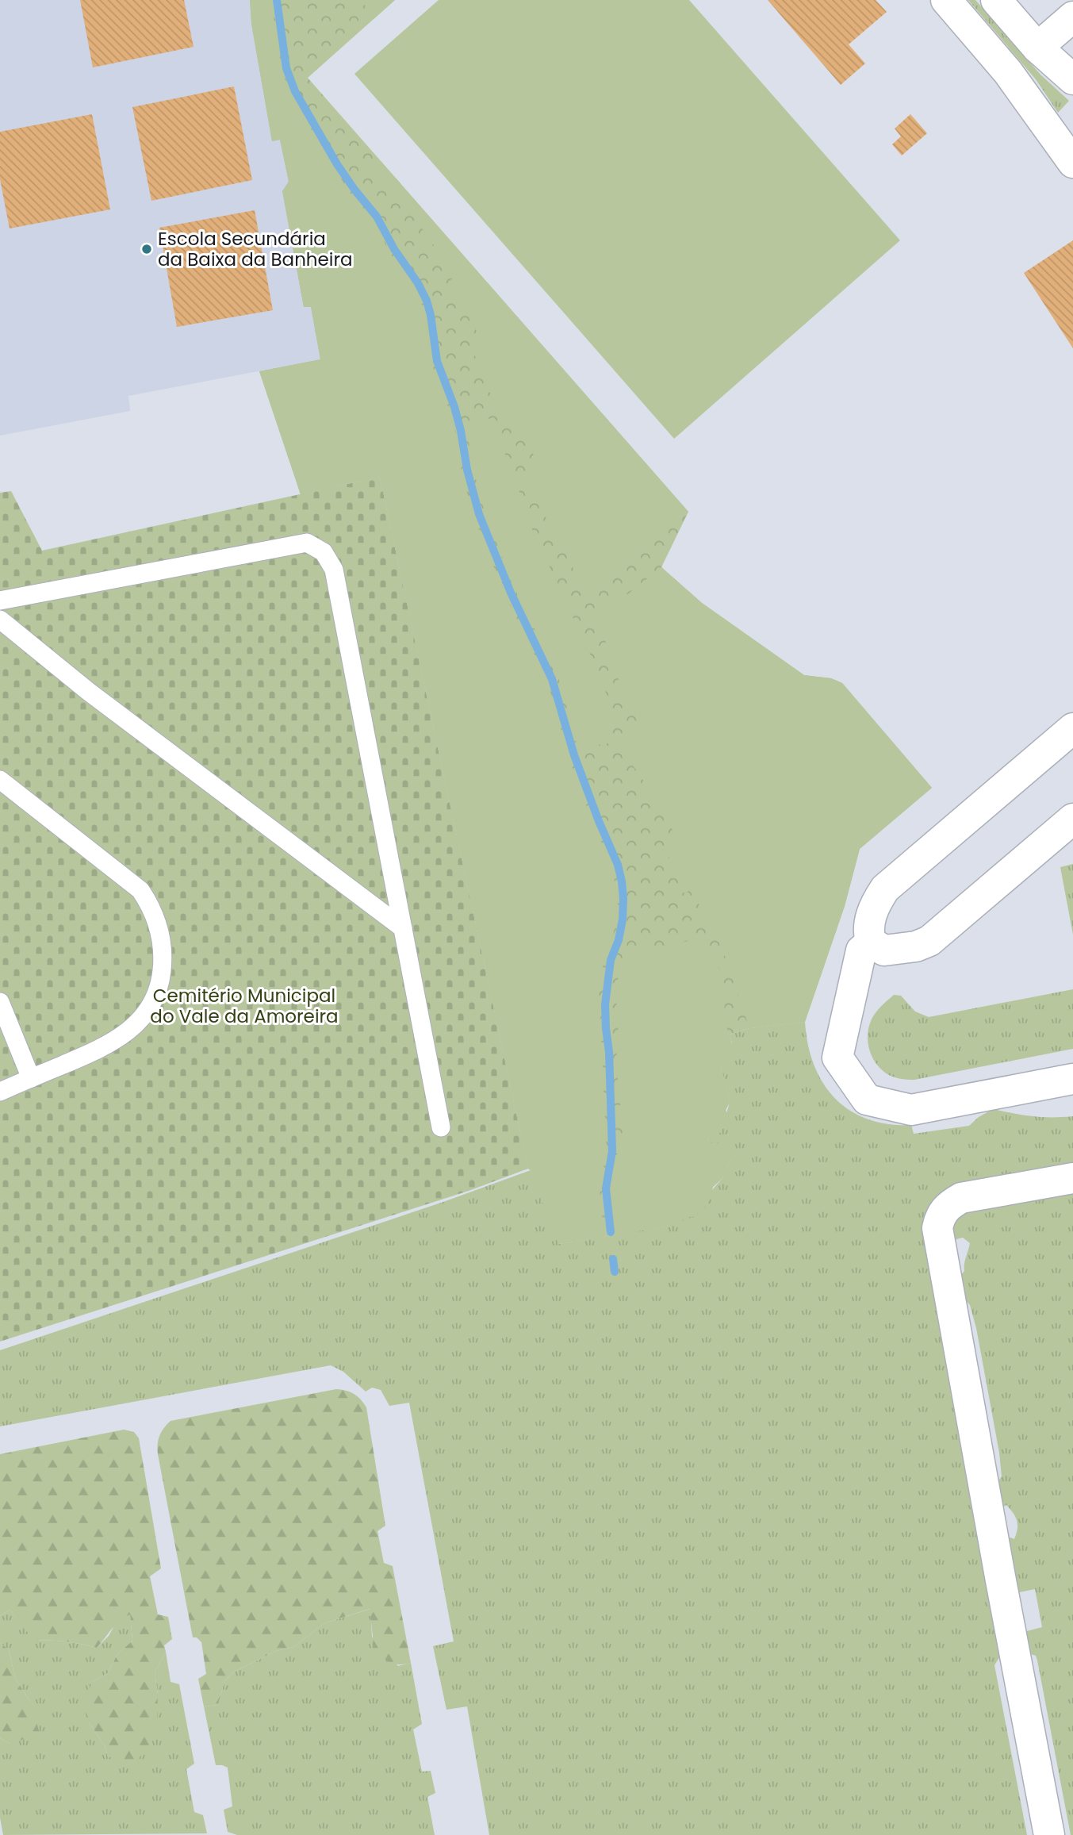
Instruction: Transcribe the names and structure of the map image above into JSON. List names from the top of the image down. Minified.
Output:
{"parks":["Cemitério Municipal do Vale da Amoreira"],"places":["Escola Secundária da Baixa da Banheira"]}
